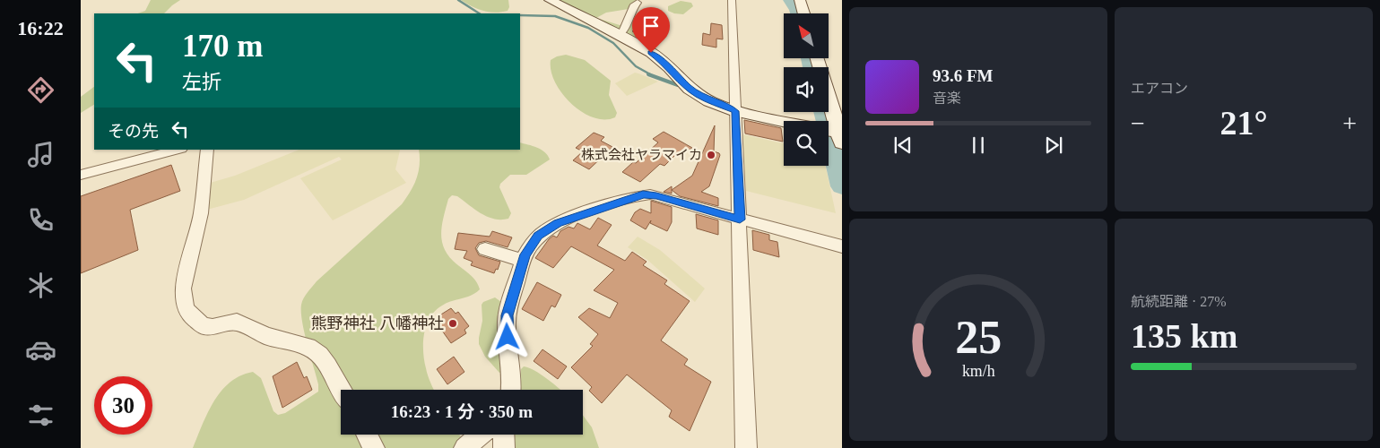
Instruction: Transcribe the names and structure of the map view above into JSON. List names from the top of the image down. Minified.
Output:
{"places":["株式会社ヤラマイカ","熊野神社 八幡神社"],"north":"top left","page":{"tabs":"16:22","tile":["エアコン",["航続距離 · 27%","135 km"]],"turn":["170 m","左折"],"song":["93.6 FM","音楽"],"heat":["−","21°","+"],"then":"その先","limit":"30","trip":"16:23 · 1 分 · 350 m","gauge":["25","km/h"]}}
